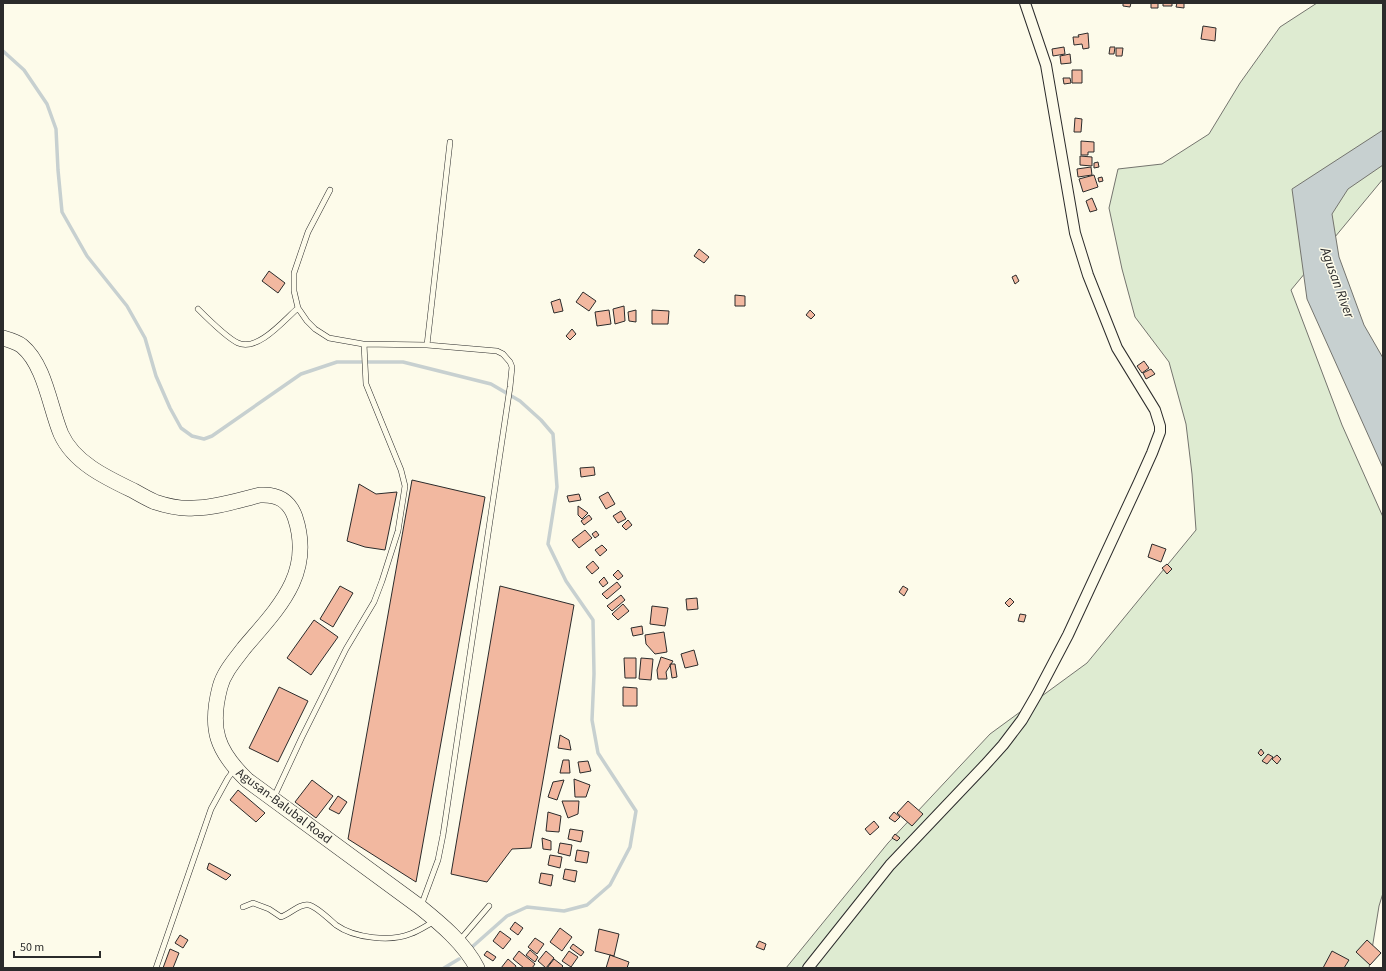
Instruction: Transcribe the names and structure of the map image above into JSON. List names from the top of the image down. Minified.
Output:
{"streets":{"main road":["Agusan-Balubal Road"]},"water":["Agusan River"],"scale_bar":"50 m"}
